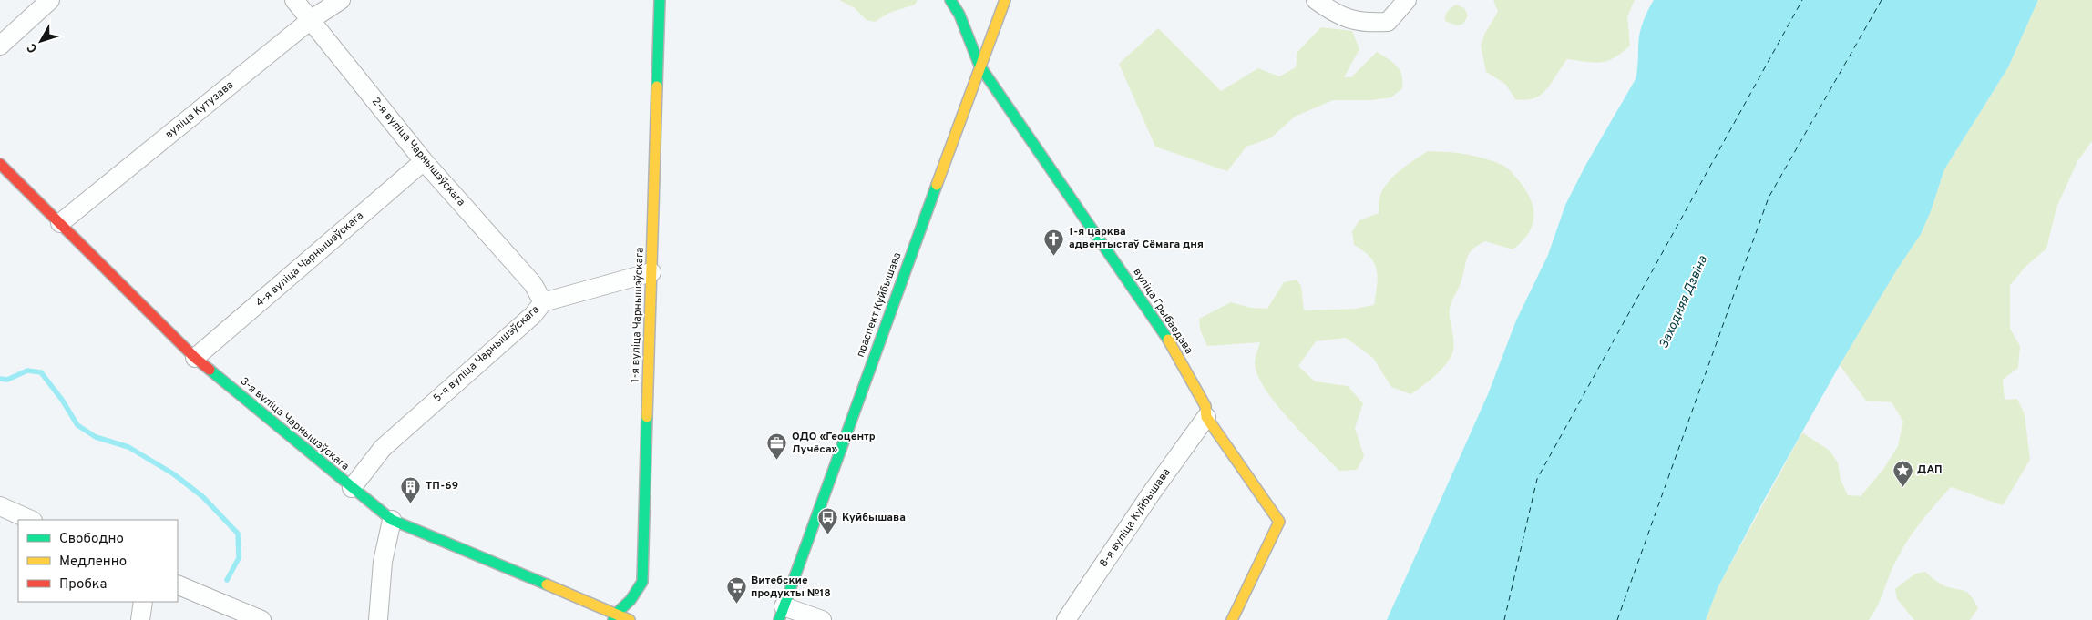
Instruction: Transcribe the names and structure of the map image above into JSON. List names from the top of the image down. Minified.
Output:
{"streets":{"street":["вуліца Кутузава","2-я вуліца Чарнышэўскага","4-я вуліца Чарнышэўскага","праспект Куйбышава","вуліца Грыбаедава","1-я вуліца Чарнышэўскага","5-я вуліца Чарнышэўскага","3-я вуліца Чарнышэўскага","8-я вуліца Куйбышава"]},"crossings":[["вуліца Кутузава","2-я вуліца Чарнышэўскага"],["вуліца Кутузава","3-я вуліца Чарнышэўскага"],["2-я вуліца Чарнышэўскага","4-я вуліца Чарнышэўскага"],["2-я вуліца Чарнышэўскага","5-я вуліца Чарнышэўскага"],["4-я вуліца Чарнышэўскага","3-я вуліца Чарнышэўскага"],["праспект Куйбышава","вуліца Грыбаедава"],["вуліца Грыбаедава","8-я вуліца Куйбышава"],["1-я вуліца Чарнышэўскага","5-я вуліца Чарнышэўскага"],["1-я вуліца Чарнышэўскага","3-я вуліца Чарнышэўскага"],["5-я вуліца Чарнышэўскага","3-я вуліца Чарнышэўскага"]],"water":["Заходняя Дзвіна"],"places":{"church":["1-я царква адвентыстаў Сёмага дня"],"office":["ОДО «Геоцентр Лучёса»"],"place":["ДАП"],"building":["ТП-69"],"bus stop":["Куйбышава"],"supermarket":["Витебские продукты №18"]},"legend":["Свободно","Медленно","Пробка"],"north":"bottom left"}
